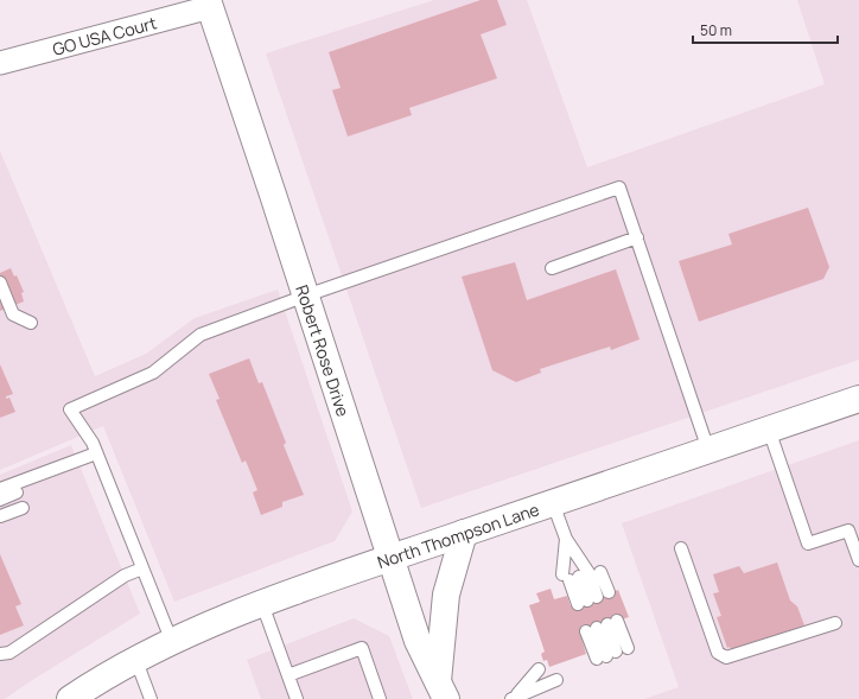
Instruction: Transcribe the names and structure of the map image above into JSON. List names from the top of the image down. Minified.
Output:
{"streets":{"main road":["Robert Rose Drive","North Thompson Lane"],"street":["GO USA Court"]},"crossings":[["GO USA Court","Robert Rose Drive"],["Robert Rose Drive","North Thompson Lane"]],"scale_bar":"50 m"}
